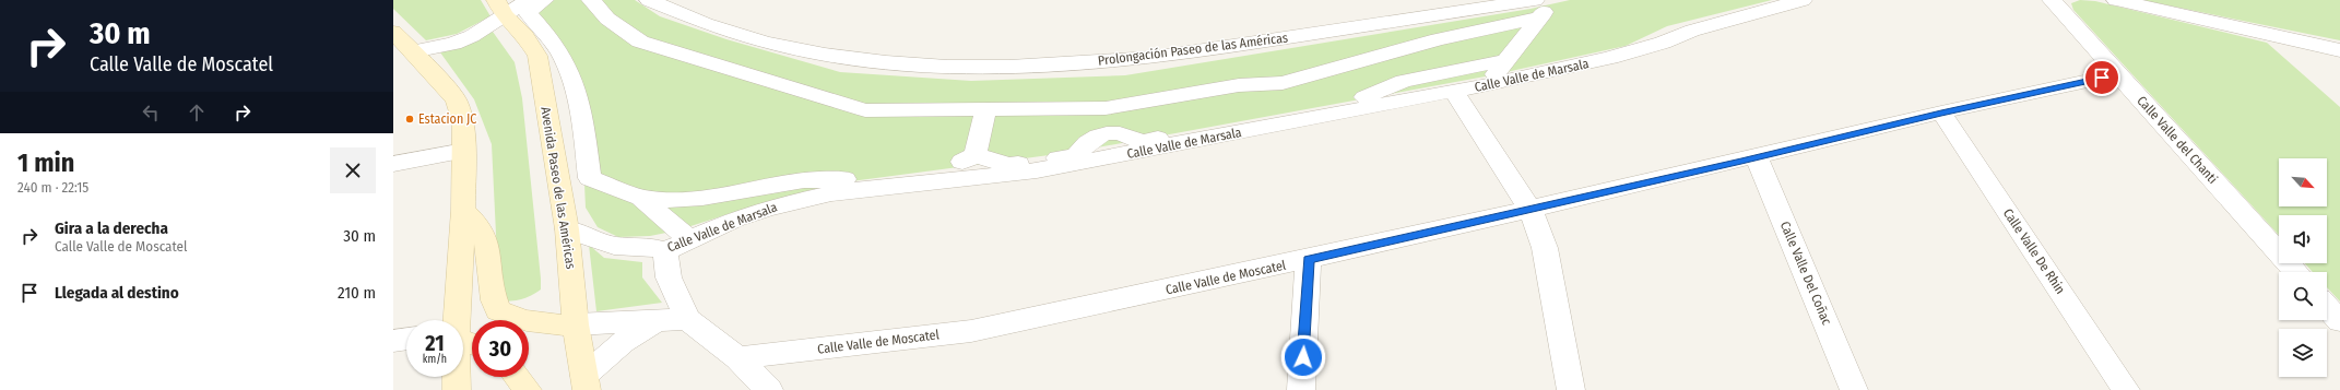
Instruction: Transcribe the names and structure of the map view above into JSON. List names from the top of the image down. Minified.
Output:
{"streets":{"main road":["Avenida Paseo de las Américas"],"street":["Prolongación Paseo de las Américas","Calle Valle de Marsala","Calle Valle del Chanti","Calle Valle De Rhin","Calle Valle Del Coñac","Calle Valle de Moscatel"]},"crossings":[["Calle Valle de Marsala","Avenida Paseo de las Américas"],["Calle Valle del Chanti","Calle Valle de Moscatel"],["Calle Valle De Rhin","Calle Valle de Moscatel"],["Calle Valle Del Coñac","Calle Valle de Moscatel"]],"places":["Estacion JC"],"north":"bottom right","page":{"turn":["30 m","Calle Valle de Moscatel"],"heading":["1 min","240 m · 22:15"],"list":[{"name":"Gira a la derecha","note":"Calle Valle de Moscatel","value":"30 m"},{"name":"Llegada al destino","value":"210 m"}],"speed":"21 km/h","limit":"30"}}
